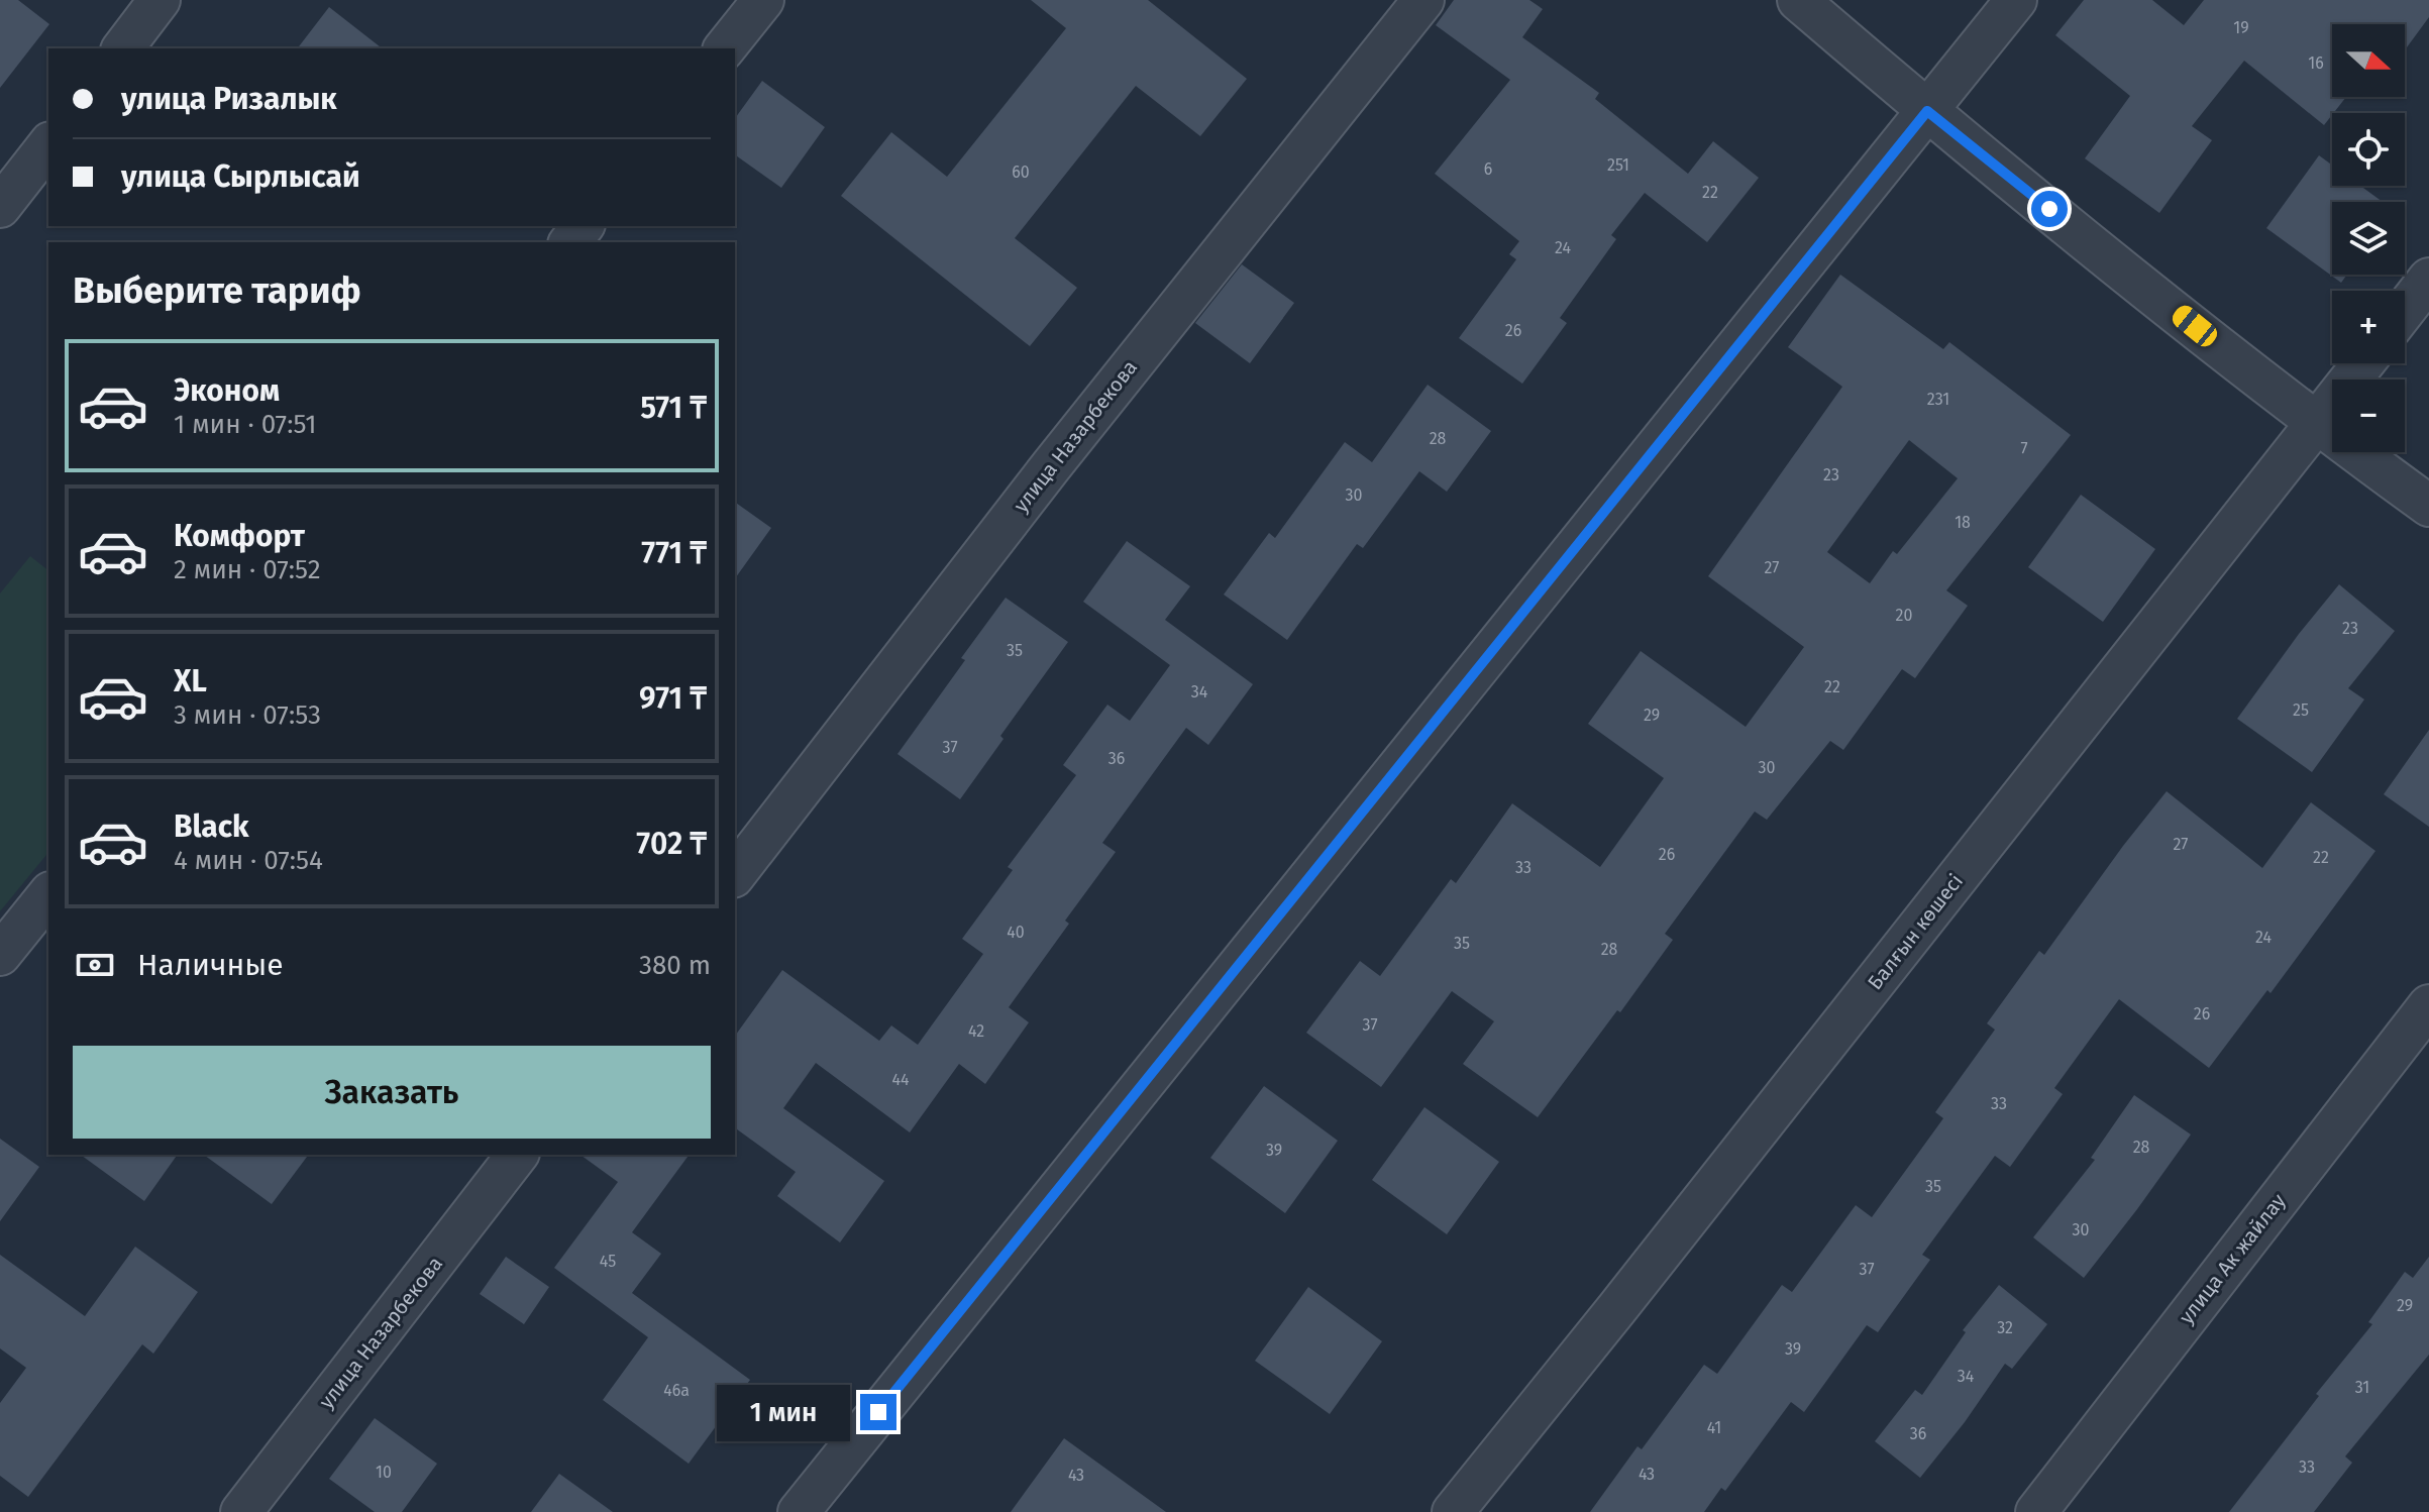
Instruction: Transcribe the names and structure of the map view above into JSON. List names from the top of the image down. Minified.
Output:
{"streets":{"street":["улица Назарбекова","Балғын көшесі","улица Ак жайлау"]},"house_numbers":["19","16","251","6","60","22","24","26","231","28","7","23","30","18","27","20","23","35","22","34","25","29","37","36","30","27","26","22","33","40","24","35","28","26","37","42","44","33","28","39","35","30","45","37","29","32","39","34","31","46а","41","36","33","10","43","43"],"north":"right","page":{"map_buttons":["+","−"],"banner":["улица Ризалык","улица Сырлысай"],"heading":"Выберите тариф","list":[{"name":"Эконом","note":"1 мин · 07:51","value":"571 ₸"},{"name":"Комфорт","note":"2 мин · 07:52","value":"771 ₸"},{"name":"XL","note":"3 мин · 07:53","value":"971 ₸"},{"name":"Black","note":"4 мин · 07:54","value":"702 ₸"}],"pay":["Наличные","380 m"],"buttons":"Заказать","bubble":"1 мин"}}
